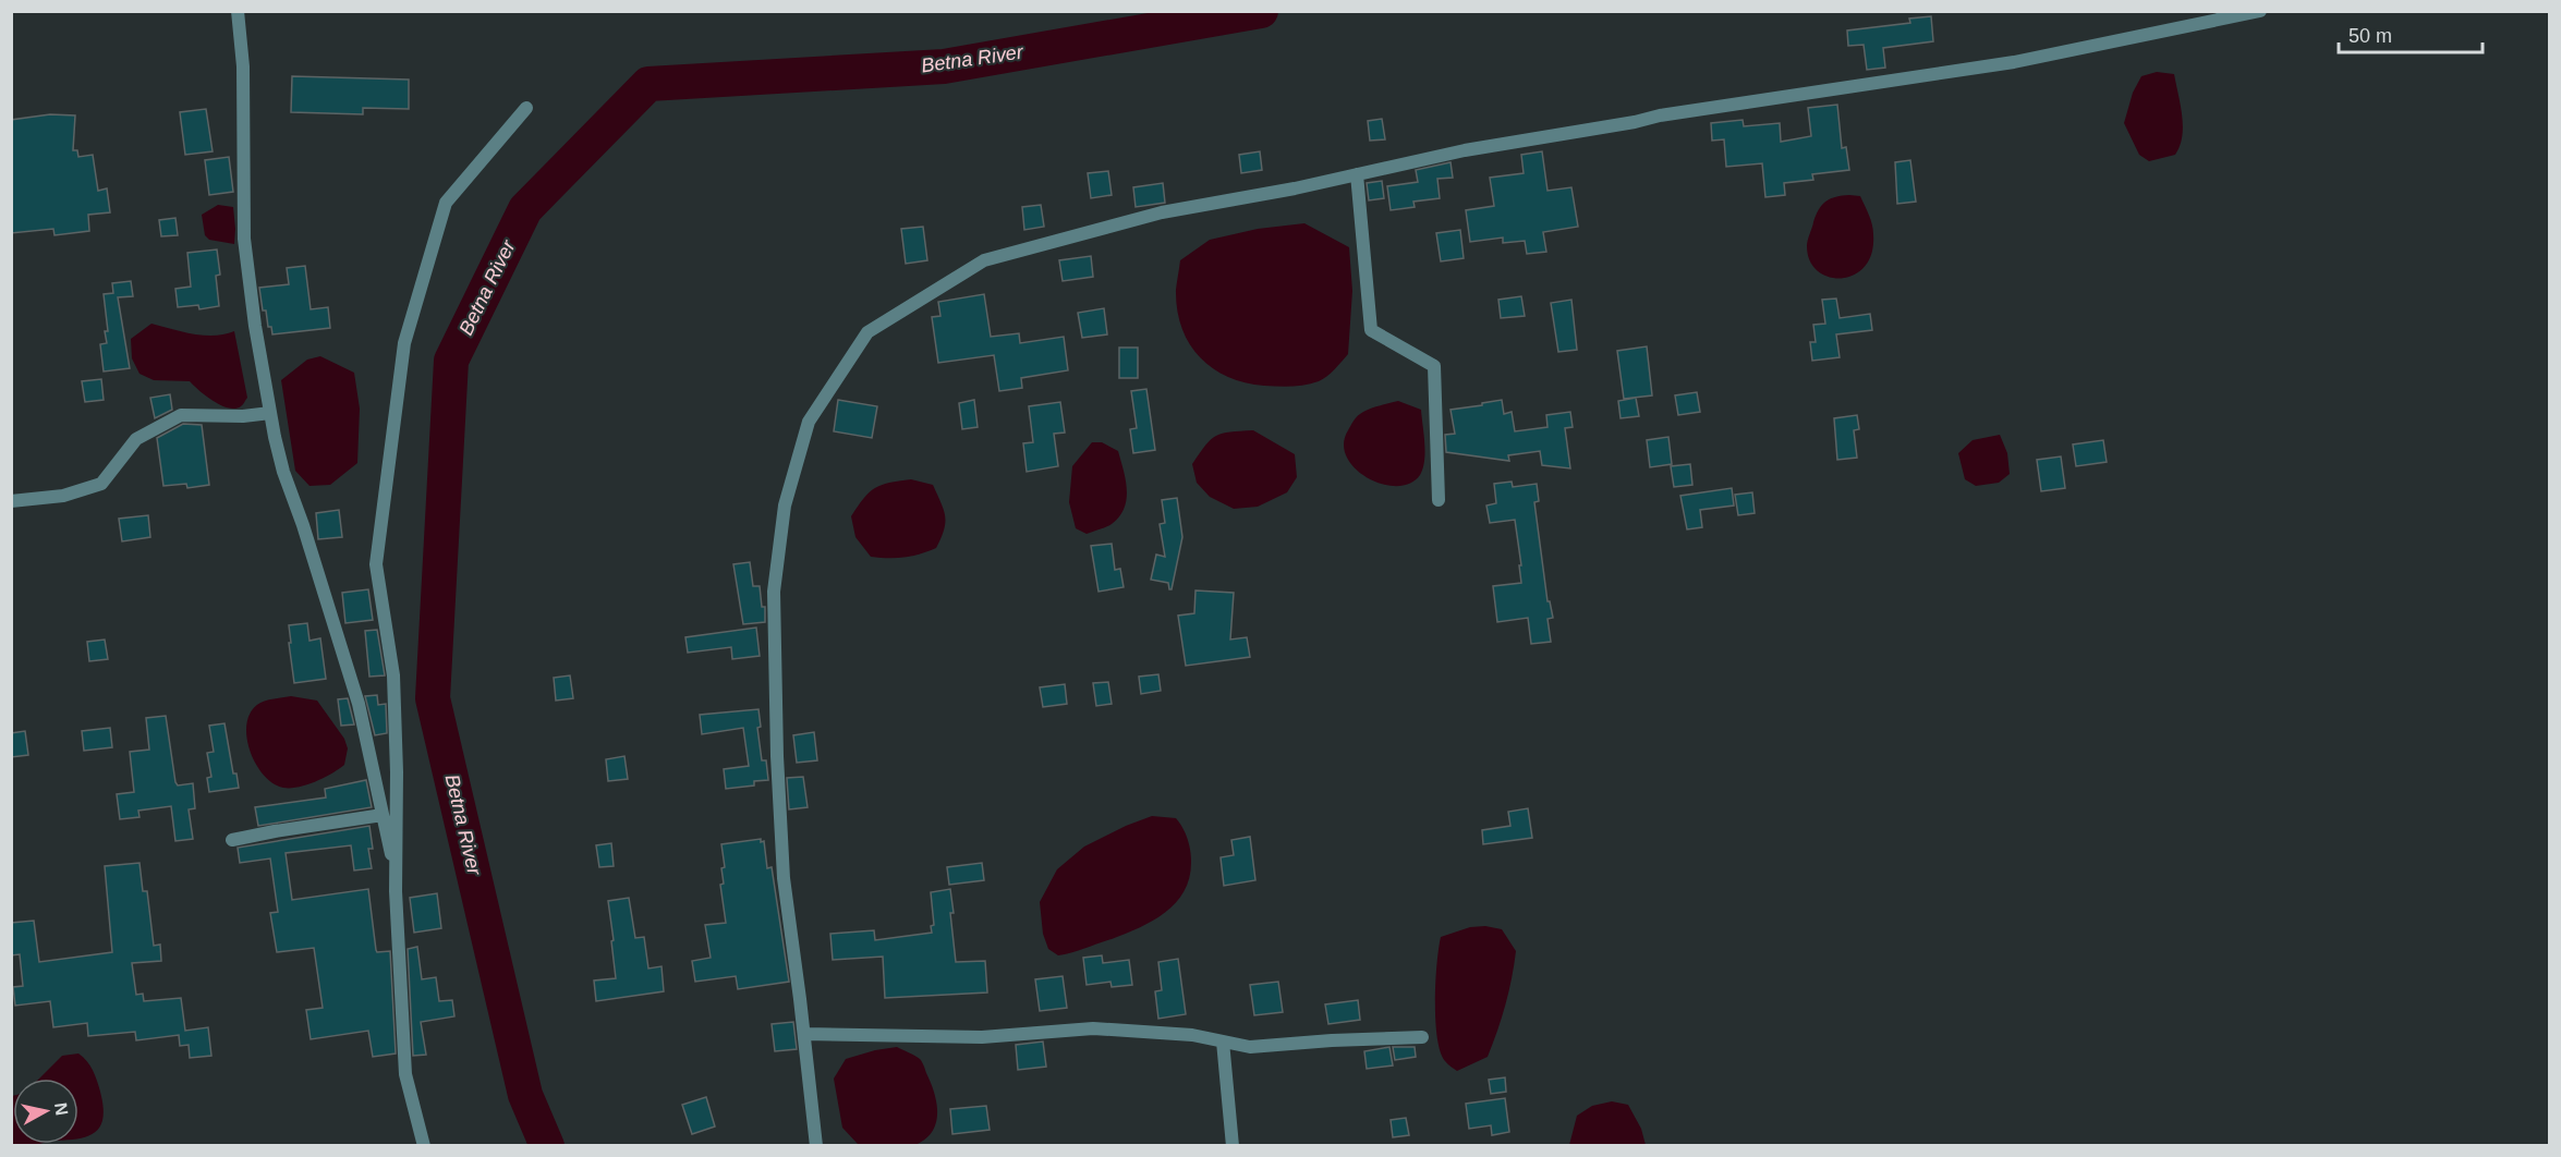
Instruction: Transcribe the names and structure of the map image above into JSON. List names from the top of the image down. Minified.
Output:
{"water":["Betna River"],"scale_bar":"50 m","north":"right"}
